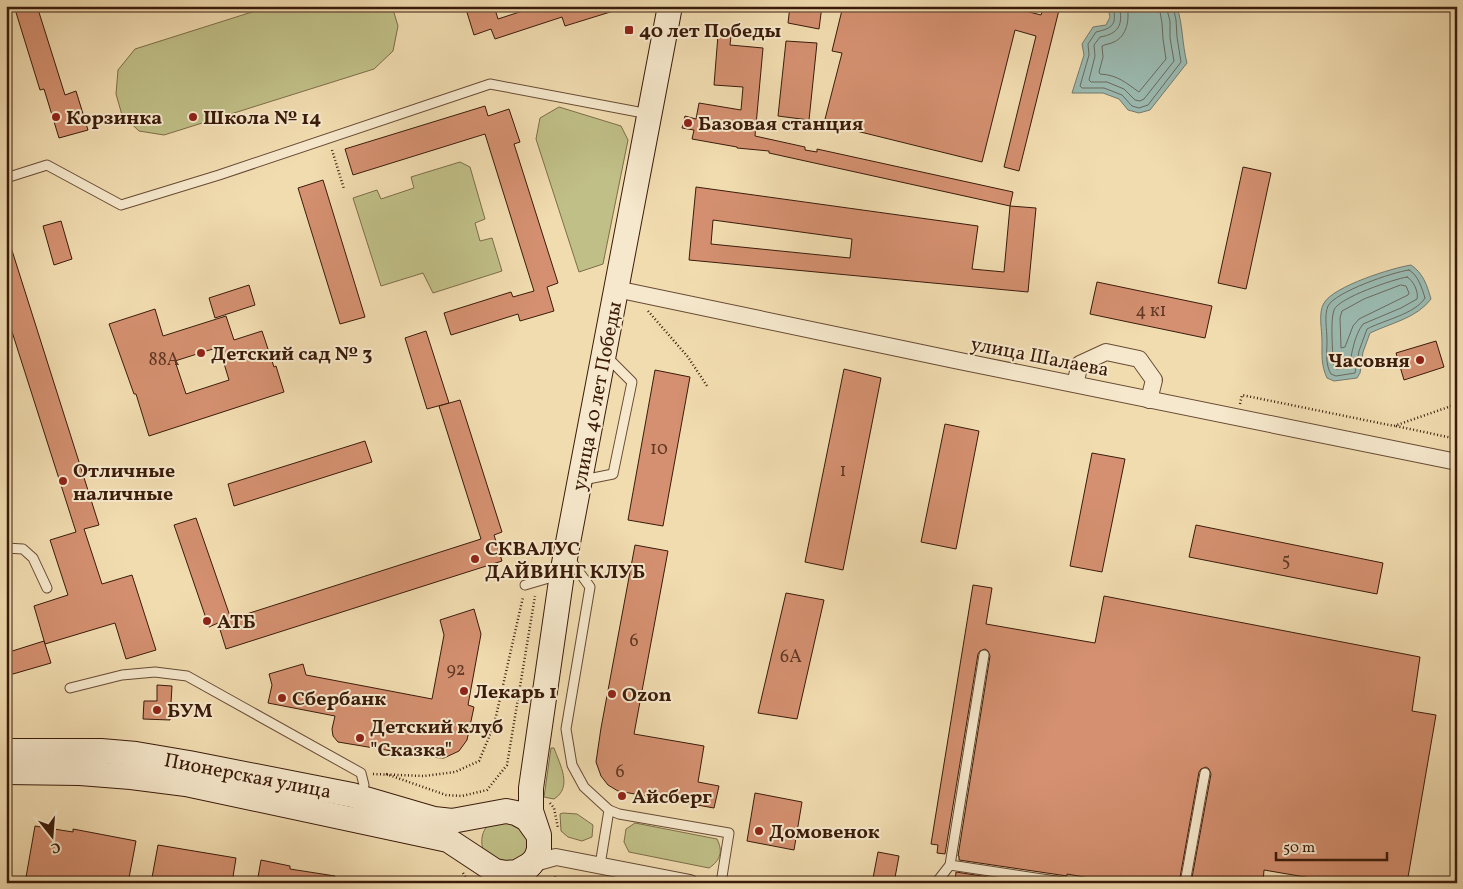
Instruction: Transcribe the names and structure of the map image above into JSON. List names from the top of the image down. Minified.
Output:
{"streets":{"main road":["улица 40 лет Победы","Пионерская улица"],"street":["улица Шалаева"]},"crossings":[["улица Шалаева","улица 40 лет Победы"],["улица 40 лет Победы","Пионерская улица"]],"places":{"transit":["40 лет Победы"],"other":["Корзинка","Школа № 14","Базовая станция","Детский сад № 3","Часовня","Отличные наличные","СКВАЛУС ДАЙВИНГ КЛУБ","АТБ","Лекарь 1","Ozon","Сбербанк","БУМ","Детский клуб \"Сказка\"","Айсберг","Домовенок"]},"house_numbers":["4 к1","88А","10","1","5","6","6А","92","6"],"scale_bar":"50 m","north":"bottom"}
